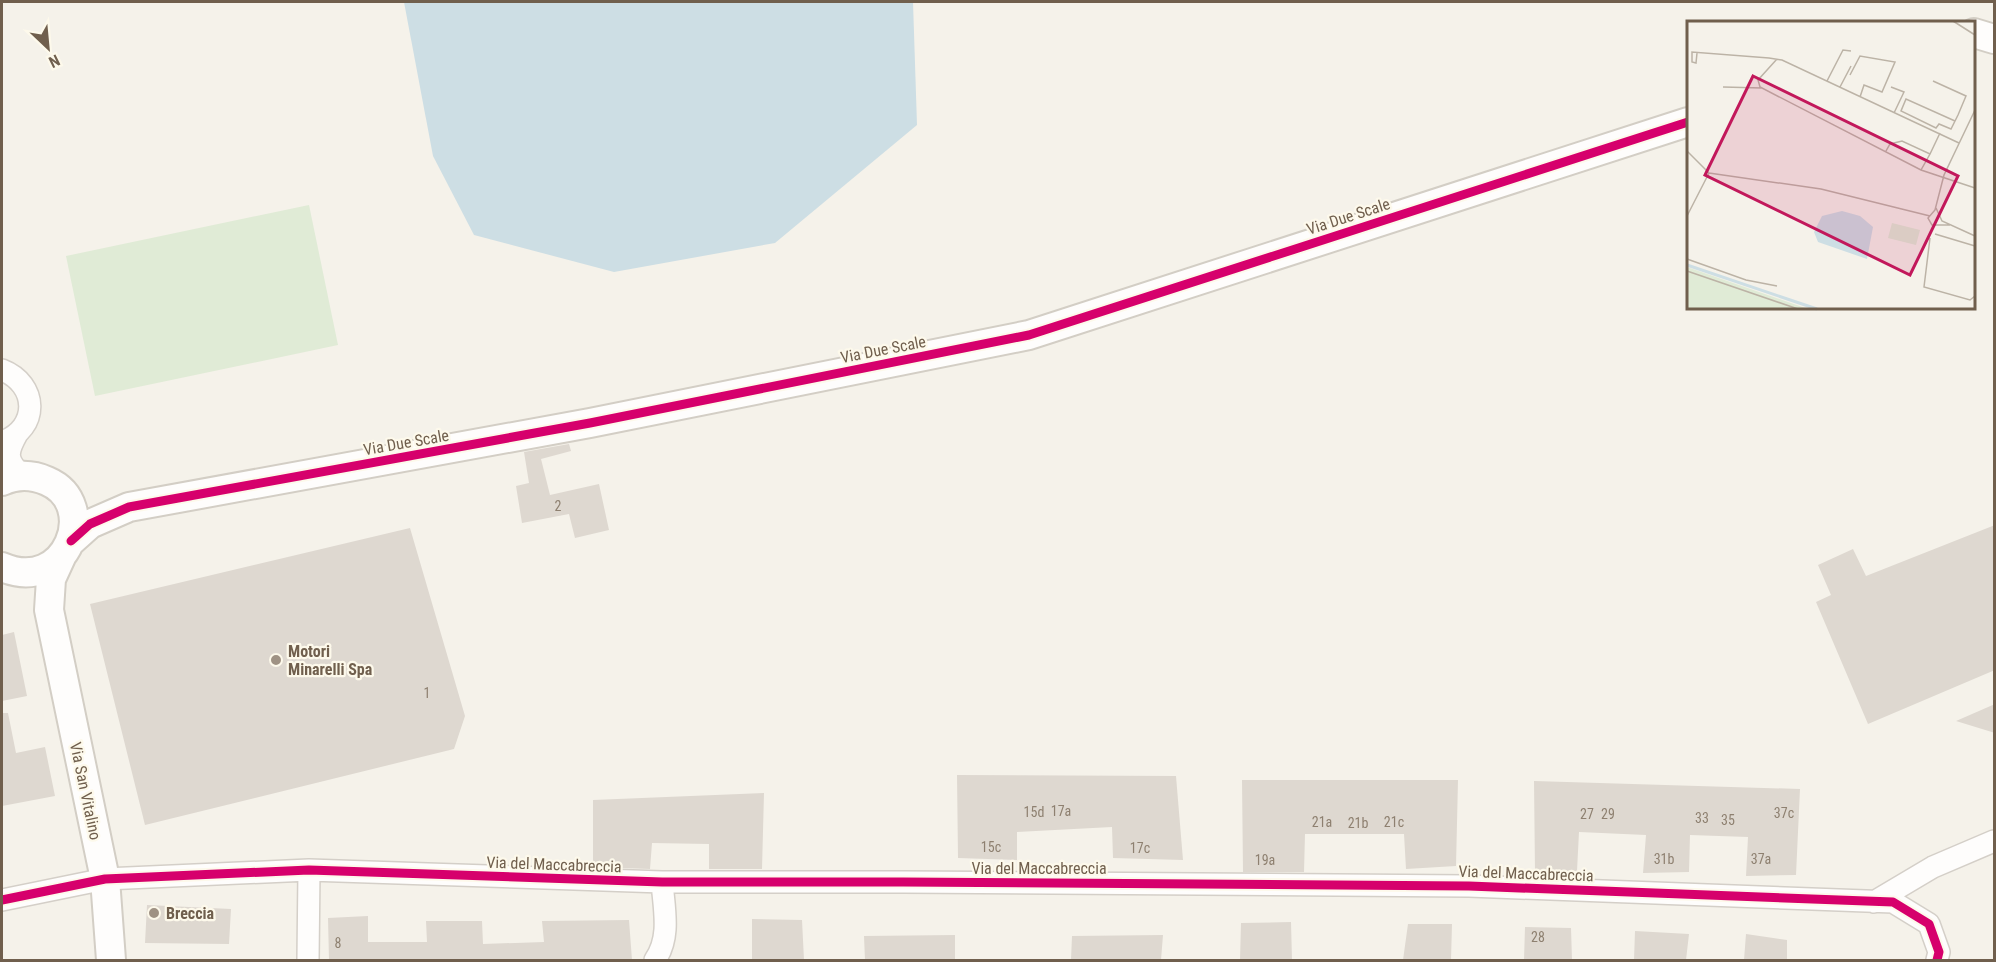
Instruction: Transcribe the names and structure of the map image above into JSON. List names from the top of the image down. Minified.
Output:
{"streets":{"street":["Via Due Scale","Via San Vitalino","Via del Maccabreccia"]},"crossings":[["Via Due Scale","Via San Vitalino"],["Via San Vitalino","Via del Maccabreccia"]],"places":["Motori Minarelli Spa","Breccia"],"house_numbers":["2","1","17a","15d","37c","27","29","33","35","21a","21c","21b","15c","17c","31b","37a","19a","28","8"],"north":"bottom right"}
